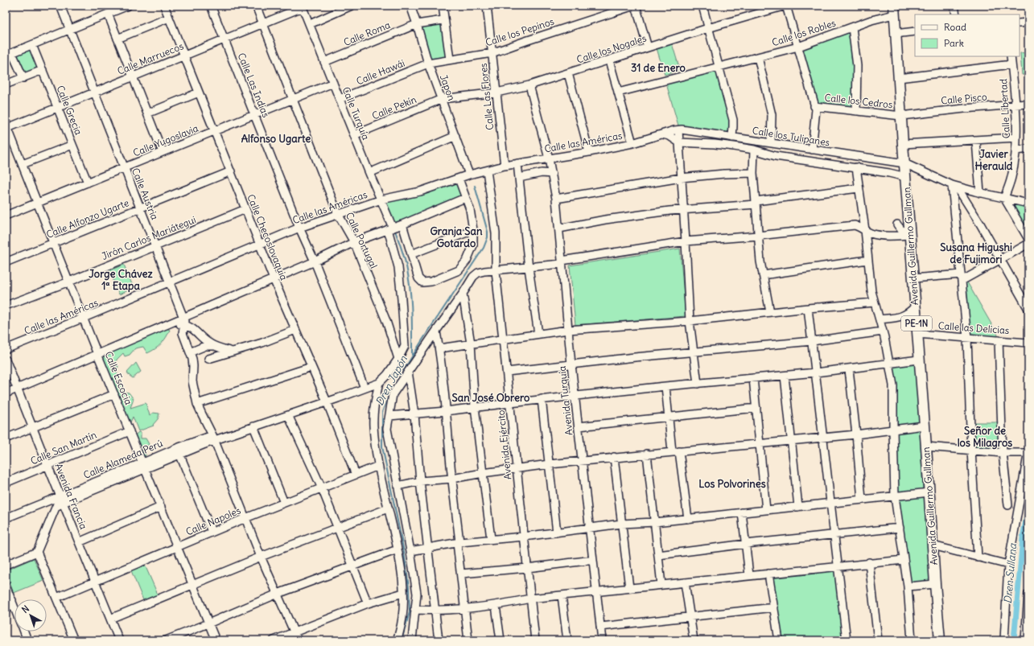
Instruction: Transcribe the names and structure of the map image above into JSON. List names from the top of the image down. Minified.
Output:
{"streets":{"main road":["Avenida Guillermo Gullman","PE-1N"],"street":["Calle los Pepinos","Calle los Robles","Calle Roma","Calle los Nogales","Calle Marruecos","Calle Hawái","Calle Las Indias","Japon","Calle Las Flores","Calle Pisco","Calle los Cedros","Calle Pekín","Calle Libertad","Calle Grecia","Calle Turquía","Calle los Tulipanes","Calle Yugoslavia","Calle las Américas","Calle Austria","Calle Alfonzo Ugarte","Calle Checoslovaquia","Jirón Carlos Mariátegui","Calle Portugal","Calle las Delicias","Calle Escocia","Avenida Turquía","Avenida Ejército","Calle San Martín","Calle Alameda Perú","Avenida Francia","Calle Napoles"]},"crossings":[["Calle los Pepinos","Calle Hawái"],["Calle los Pepinos","Japon"],["Calle los Pepinos","Calle Las Flores"],["Calle los Robles","Avenida Guillermo Gullman"],["Calle Roma","Japon"],["Calle Roma","Calle Turquía"],["Calle los Nogales","Japon"],["Calle los Nogales","Calle Las Flores"],["Calle los Nogales","Calle Pekín"],["Calle los Nogales","Avenida Turquía"],["Calle Marruecos","Calle Las Indias"],["Calle Marruecos","Calle Grecia"],["Calle Marruecos","Calle Turquía"],["Calle Marruecos","Calle Austria"],["Calle Marruecos","Calle Checoslovaquia"],["Calle Marruecos","Calle Portugal"],["Calle Marruecos","Calle Escocia"],["Calle Hawái","Japon"],["Calle Hawái","Calle Turquía"],["Calle Las Indias","Calle Yugoslavia"],["Calle Las Indias","Calle las Américas"],["Calle Las Indias","Calle Alameda Perú"],["Japon","Calle Pekín"],["Japon","Calle las Américas"],["Calle Las Flores","Calle las Américas"],["Calle Pisco","Calle los Cedros"],["Calle Pisco","Calle Libertad"],["Calle Pisco","Avenida Guillermo Gullman"],["Calle los Cedros","Avenida Guillermo Gullman"],["Calle Pekín","Calle Turquía"],["Calle Grecia","Calle Yugoslavia"],["Calle Turquía","Calle Yugoslavia"],["Calle Turquía","Calle las Américas"],["Calle Turquía","Calle Portugal"],["Calle Turquía","Calle Alameda Perú"],["Calle los Tulipanes","Calle las Américas"],["Calle los Tulipanes","Avenida Guillermo Gullman"],["Calle Yugoslavia","Calle Austria"],["Calle Yugoslavia","Calle Checoslovaquia"],["Calle Yugoslavia","Calle Portugal"],["Calle Yugoslavia","Calle Escocia"],["Calle las Américas","Calle Austria"],["Calle las Américas","Calle Checoslovaquia"],["Calle las Américas","Calle Portugal"],["Calle las Américas","Calle Escocia"],["Calle las Américas","Avenida Turquía"],["Calle las Américas","Avenida Ejército"],["Calle Austria","Calle Alfonzo Ugarte"],["Calle Austria","Jirón Carlos Mariátegui"],["Calle Austria","Calle Alameda Perú"],["Calle Austria","Calle Napoles"],["Calle Alfonzo Ugarte","Calle Checoslovaquia"],["Calle Alfonzo Ugarte","Calle Escocia"],["Calle Checoslovaquia","Jirón Carlos Mariátegui"],["Calle Checoslovaquia","Calle Alameda Perú"],["Calle Checoslovaquia","Calle Napoles"],["Jirón Carlos Mariátegui","Calle Escocia"],["Avenida Guillermo Gullman","Calle las Delicias"],["Calle Escocia","Calle San Martín"],["Calle Escocia","Calle Alameda Perú"],["Calle Escocia","Calle Napoles"],["Calle San Martín","Avenida Francia"],["Calle Alameda Perú","Avenida Francia"],["Avenida Francia","Calle Napoles"]],"districts":["31 de Enero","Alfonso Ugarte","Javier Herauld","Granja San Gotardo","Susana Higushi de Fujimori","Jorge Chávez 1ª Etapa","San José Obrero","Señor de los Milagros","Los Polvorines"],"water":["Dren Japón","Dren Sullana"],"legend":["Road","Park"],"north":"top left"}
